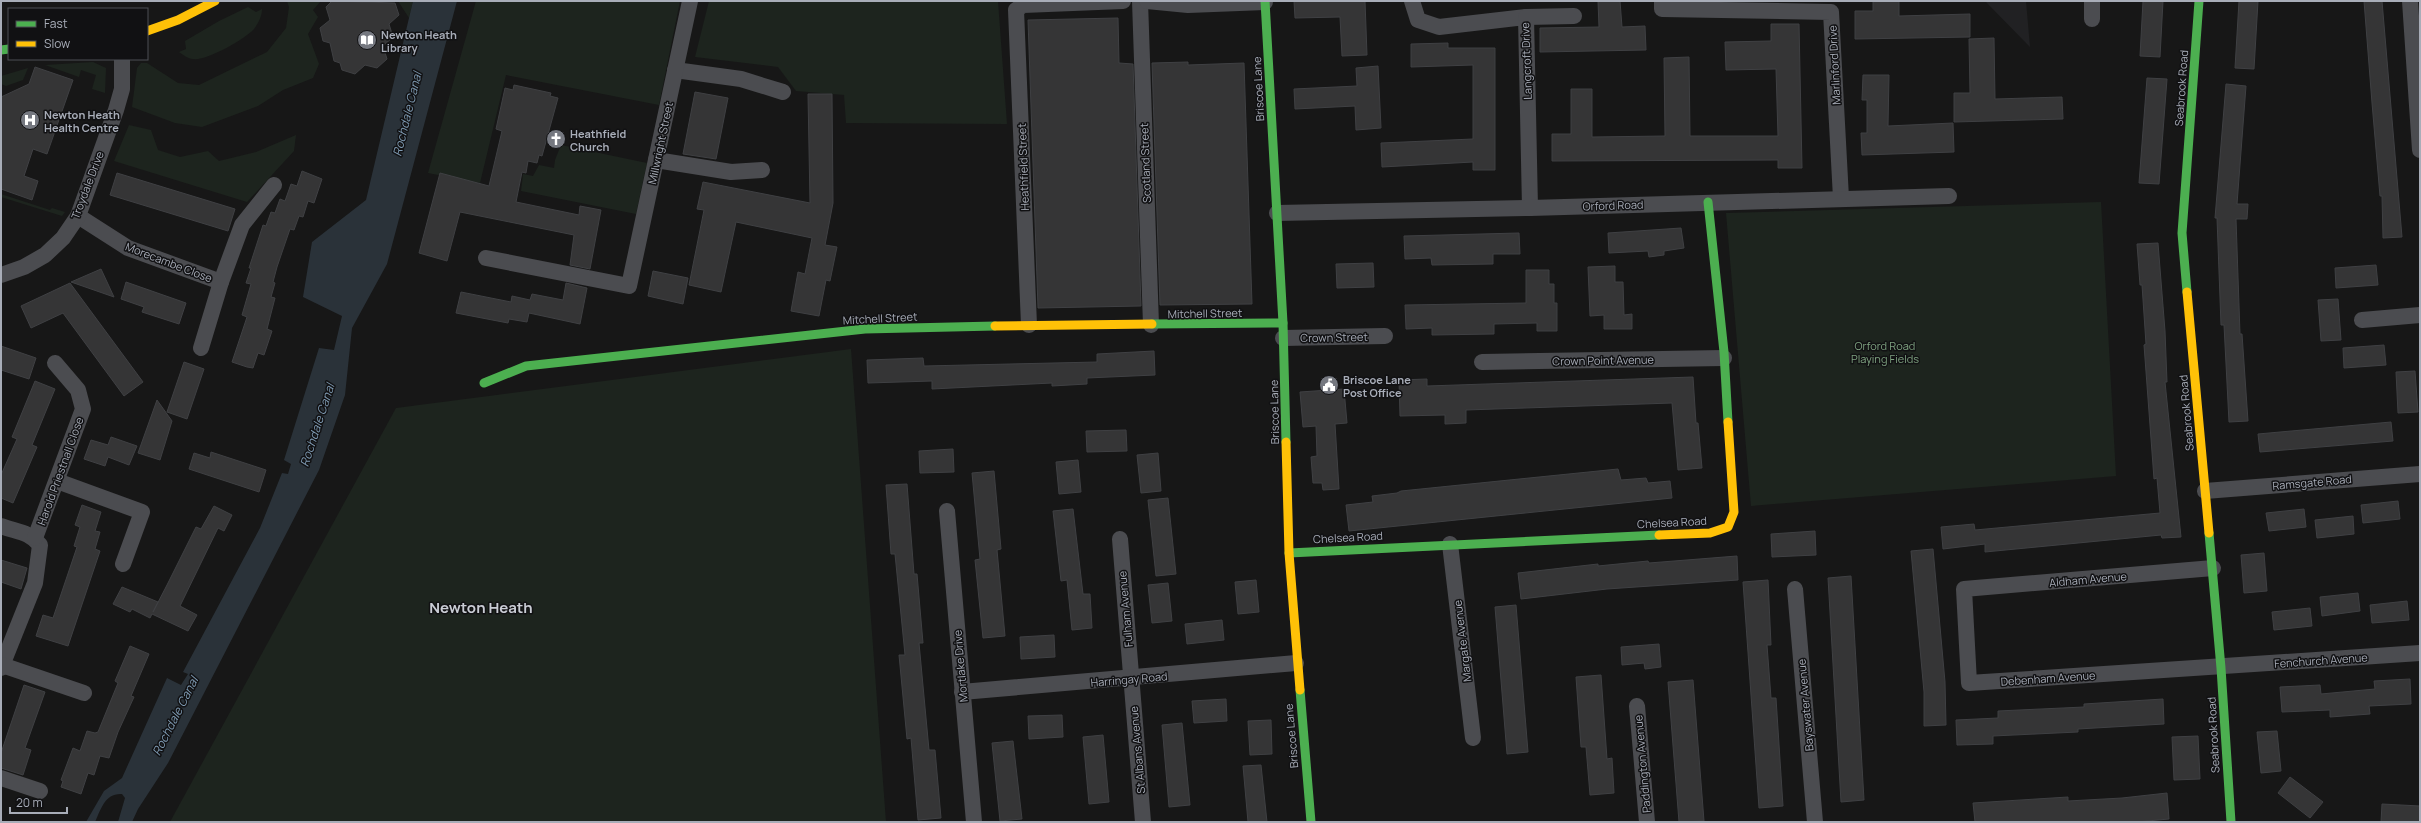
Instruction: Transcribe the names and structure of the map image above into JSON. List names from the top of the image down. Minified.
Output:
{"streets":{"street":["Langcroft Drive","Marlinford Drive","Seabrook Road","Briscoe Lane","Millwright Street","Scotland Street","Heathfield Street","Troydale Drive","Orford Road","Morecambe Close","Mitchell Street","Crown Street","Crown Point Avenue","Harold Priestnall Close","Ramsgate Road","Chelsea Road","Aldham Avenue","Fulham Avenue","Margate Avenue","Fenchurch Avenue","Mortlake Drive","Debenham Avenue","Harringay Road","Bayswater Avenue","St Albans Avenue","Paddington Avenue"]},"crossings":[["Langcroft Drive","Orford Road"],["Marlinford Drive","Orford Road"],["Seabrook Road","Ramsgate Road"],["Seabrook Road","Aldham Avenue"],["Seabrook Road","Fenchurch Avenue"],["Seabrook Road","Debenham Avenue"],["Briscoe Lane","Orford Road"],["Briscoe Lane","Mitchell Street"],["Briscoe Lane","Crown Street"],["Briscoe Lane","Chelsea Road"],["Briscoe Lane","Harringay Road"],["Scotland Street","Mitchell Street"],["Heathfield Street","Mitchell Street"],["Troydale Drive","Morecambe Close"],["Orford Road","Chelsea Road"],["Mitchell Street","Crown Street"],["Crown Point Avenue","Chelsea Road"],["Chelsea Road","Margate Avenue"],["Aldham Avenue","Debenham Avenue"],["Fulham Avenue","Harringay Road"],["Fulham Avenue","St Albans Avenue"],["Fenchurch Avenue","Debenham Avenue"],["Mortlake Drive","Harringay Road"],["Harringay Road","St Albans Avenue"]],"districts":["Newton Heath"],"water":["Rochdale Canal"],"parks":["Orford Road Playing Fields"],"places":{"library":["Newton Heath Library"],"hospital":["Newton Heath Health Centre"],"church":["Heathfield Church"],"public building":["Briscoe Lane Post Office"]},"legend":["Fast","Slow"],"scale_bar":"20 m"}
